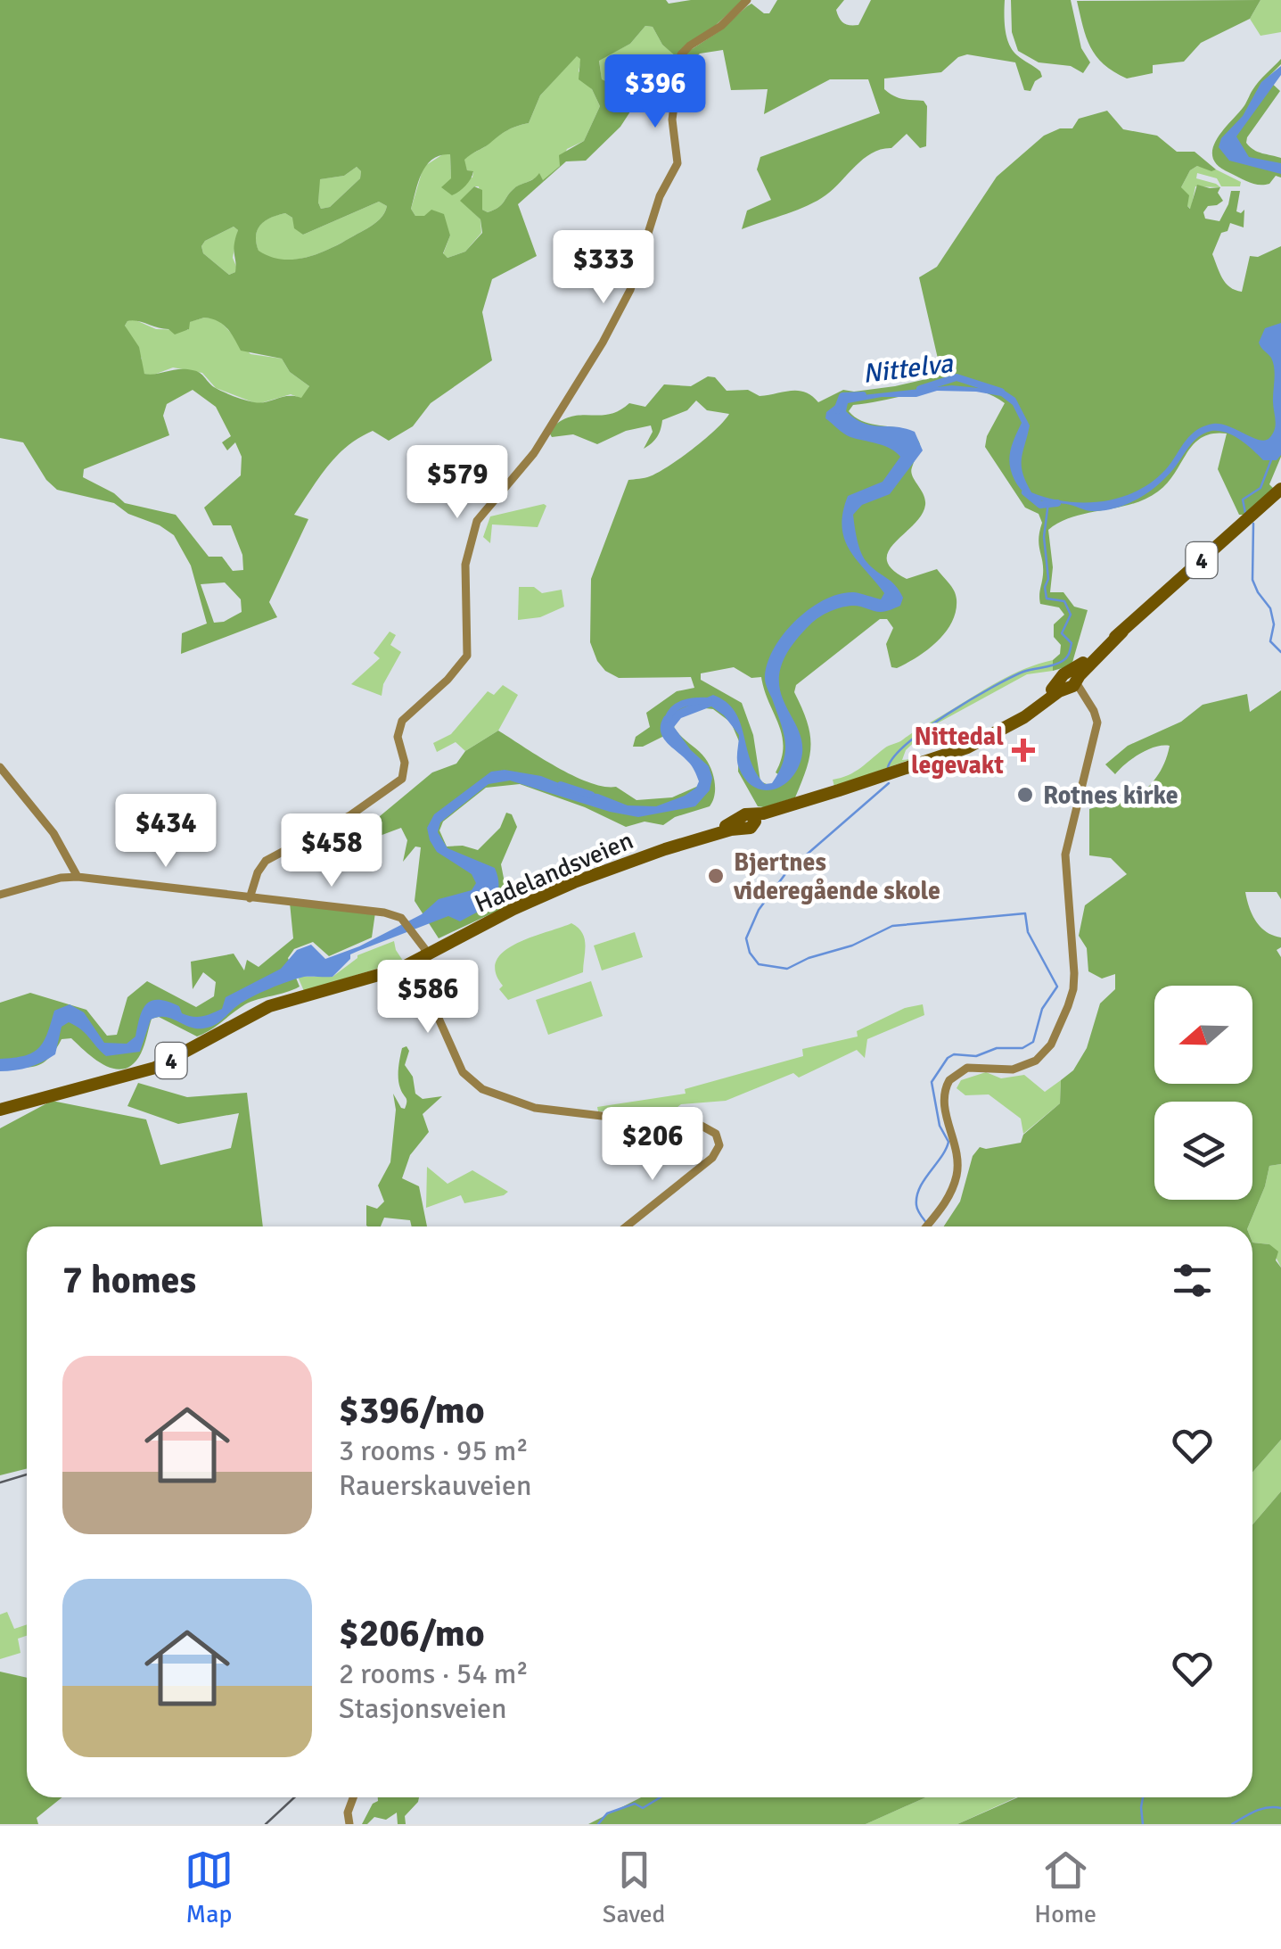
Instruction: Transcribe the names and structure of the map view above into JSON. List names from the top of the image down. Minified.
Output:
{"streets":{"highway":["4","Hadelandsveien"]},"water":["Nittelva"],"places":{"health":["Nittedal legevakt"],"other":["Rotnes kirke","Bjertnes videregående skole"]},"north":"left","page":{"price":["$396","$333","$579","$434","$458","$586","$206"],"heading":"7 homes","list":[{"name":"$396/mo","note":"3 rooms · 95 m² · Rauerskauveien"},{"name":"$206/mo","note":"2 rooms · 54 m² · Stasjonsveien"}],"tabs":["Map","Saved","Home"]}}
